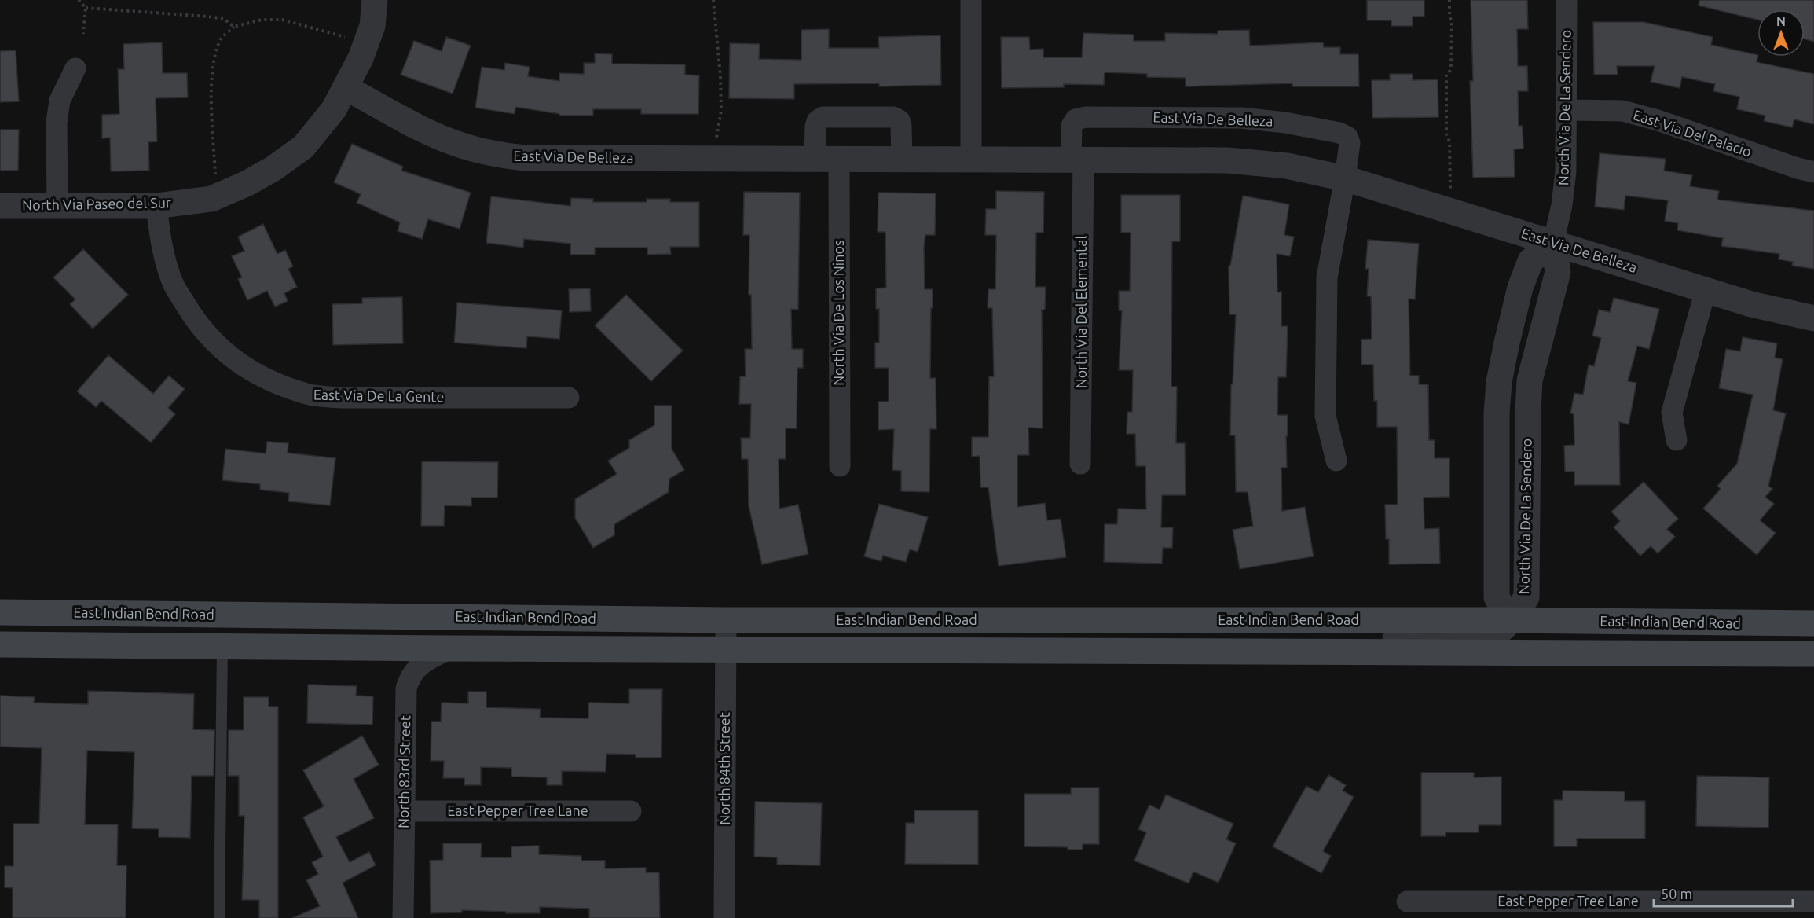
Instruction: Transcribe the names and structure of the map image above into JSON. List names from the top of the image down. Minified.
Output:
{"streets":{"main road":["East Indian Bend Road"],"street":["North Via De La Sendero","East Via De Belleza","East Via Del Palacio","North Via Paseo del Sur","North Via Del Elemental","North Via De Los Ninos","East Via De La Gente","North 84th Street","North 83rd Street","East Pepper Tree Lane"]},"crossings":[["North Via De La Sendero","East Via De Belleza"],["North Via De La Sendero","East Via Del Palacio"],["North Via De La Sendero","East Indian Bend Road"],["East Via De Belleza","North Via Paseo del Sur"],["East Via De Belleza","North Via Del Elemental"],["East Via De Belleza","North Via De Los Ninos"],["North Via Paseo del Sur","East Via De La Gente"],["East Indian Bend Road","North 84th Street"],["North 83rd Street","East Pepper Tree Lane"]],"scale_bar":"50 m","north":"top"}
